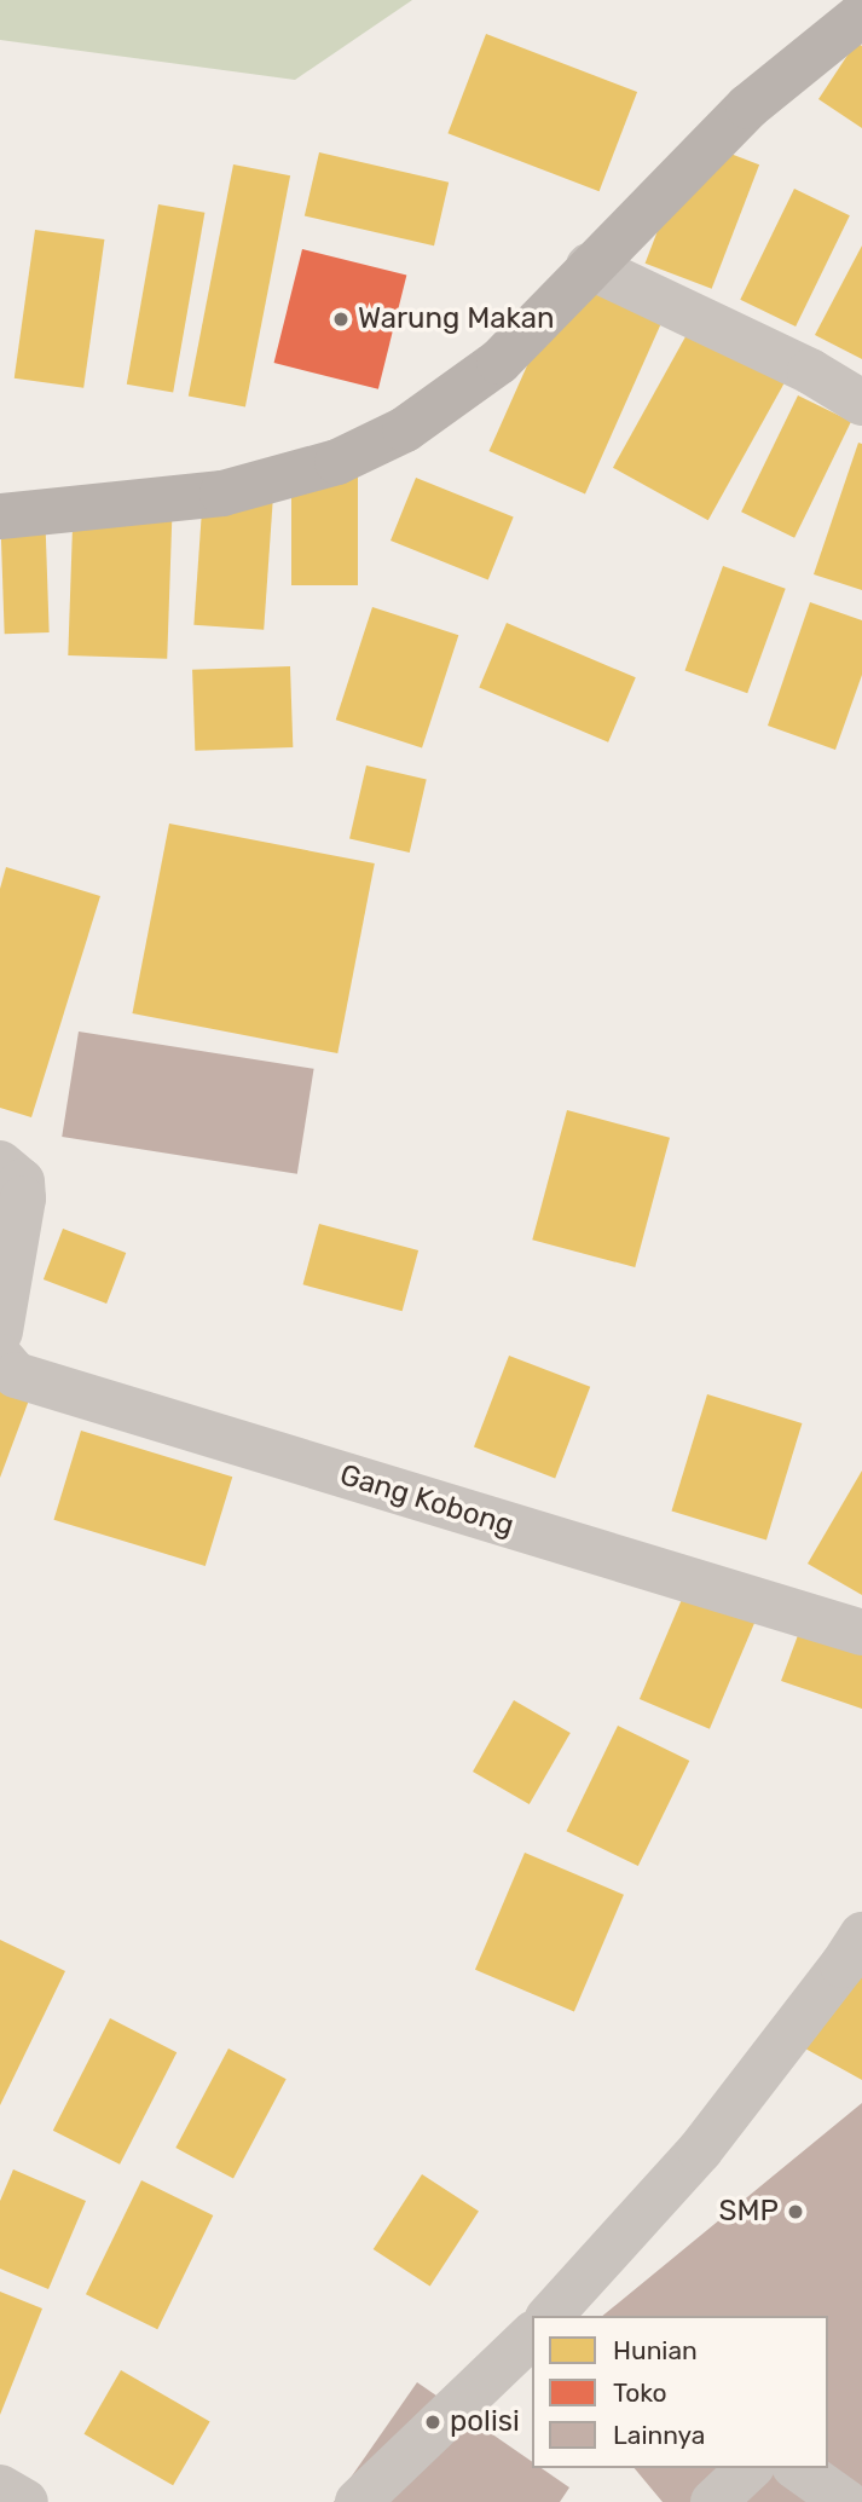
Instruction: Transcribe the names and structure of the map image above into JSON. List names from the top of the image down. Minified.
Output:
{"streets":{"street":["Gang Kobong"]},"places":["Warung Makan","SMP","polisi"],"legend":["Hunian","Toko","Lainnya"]}
